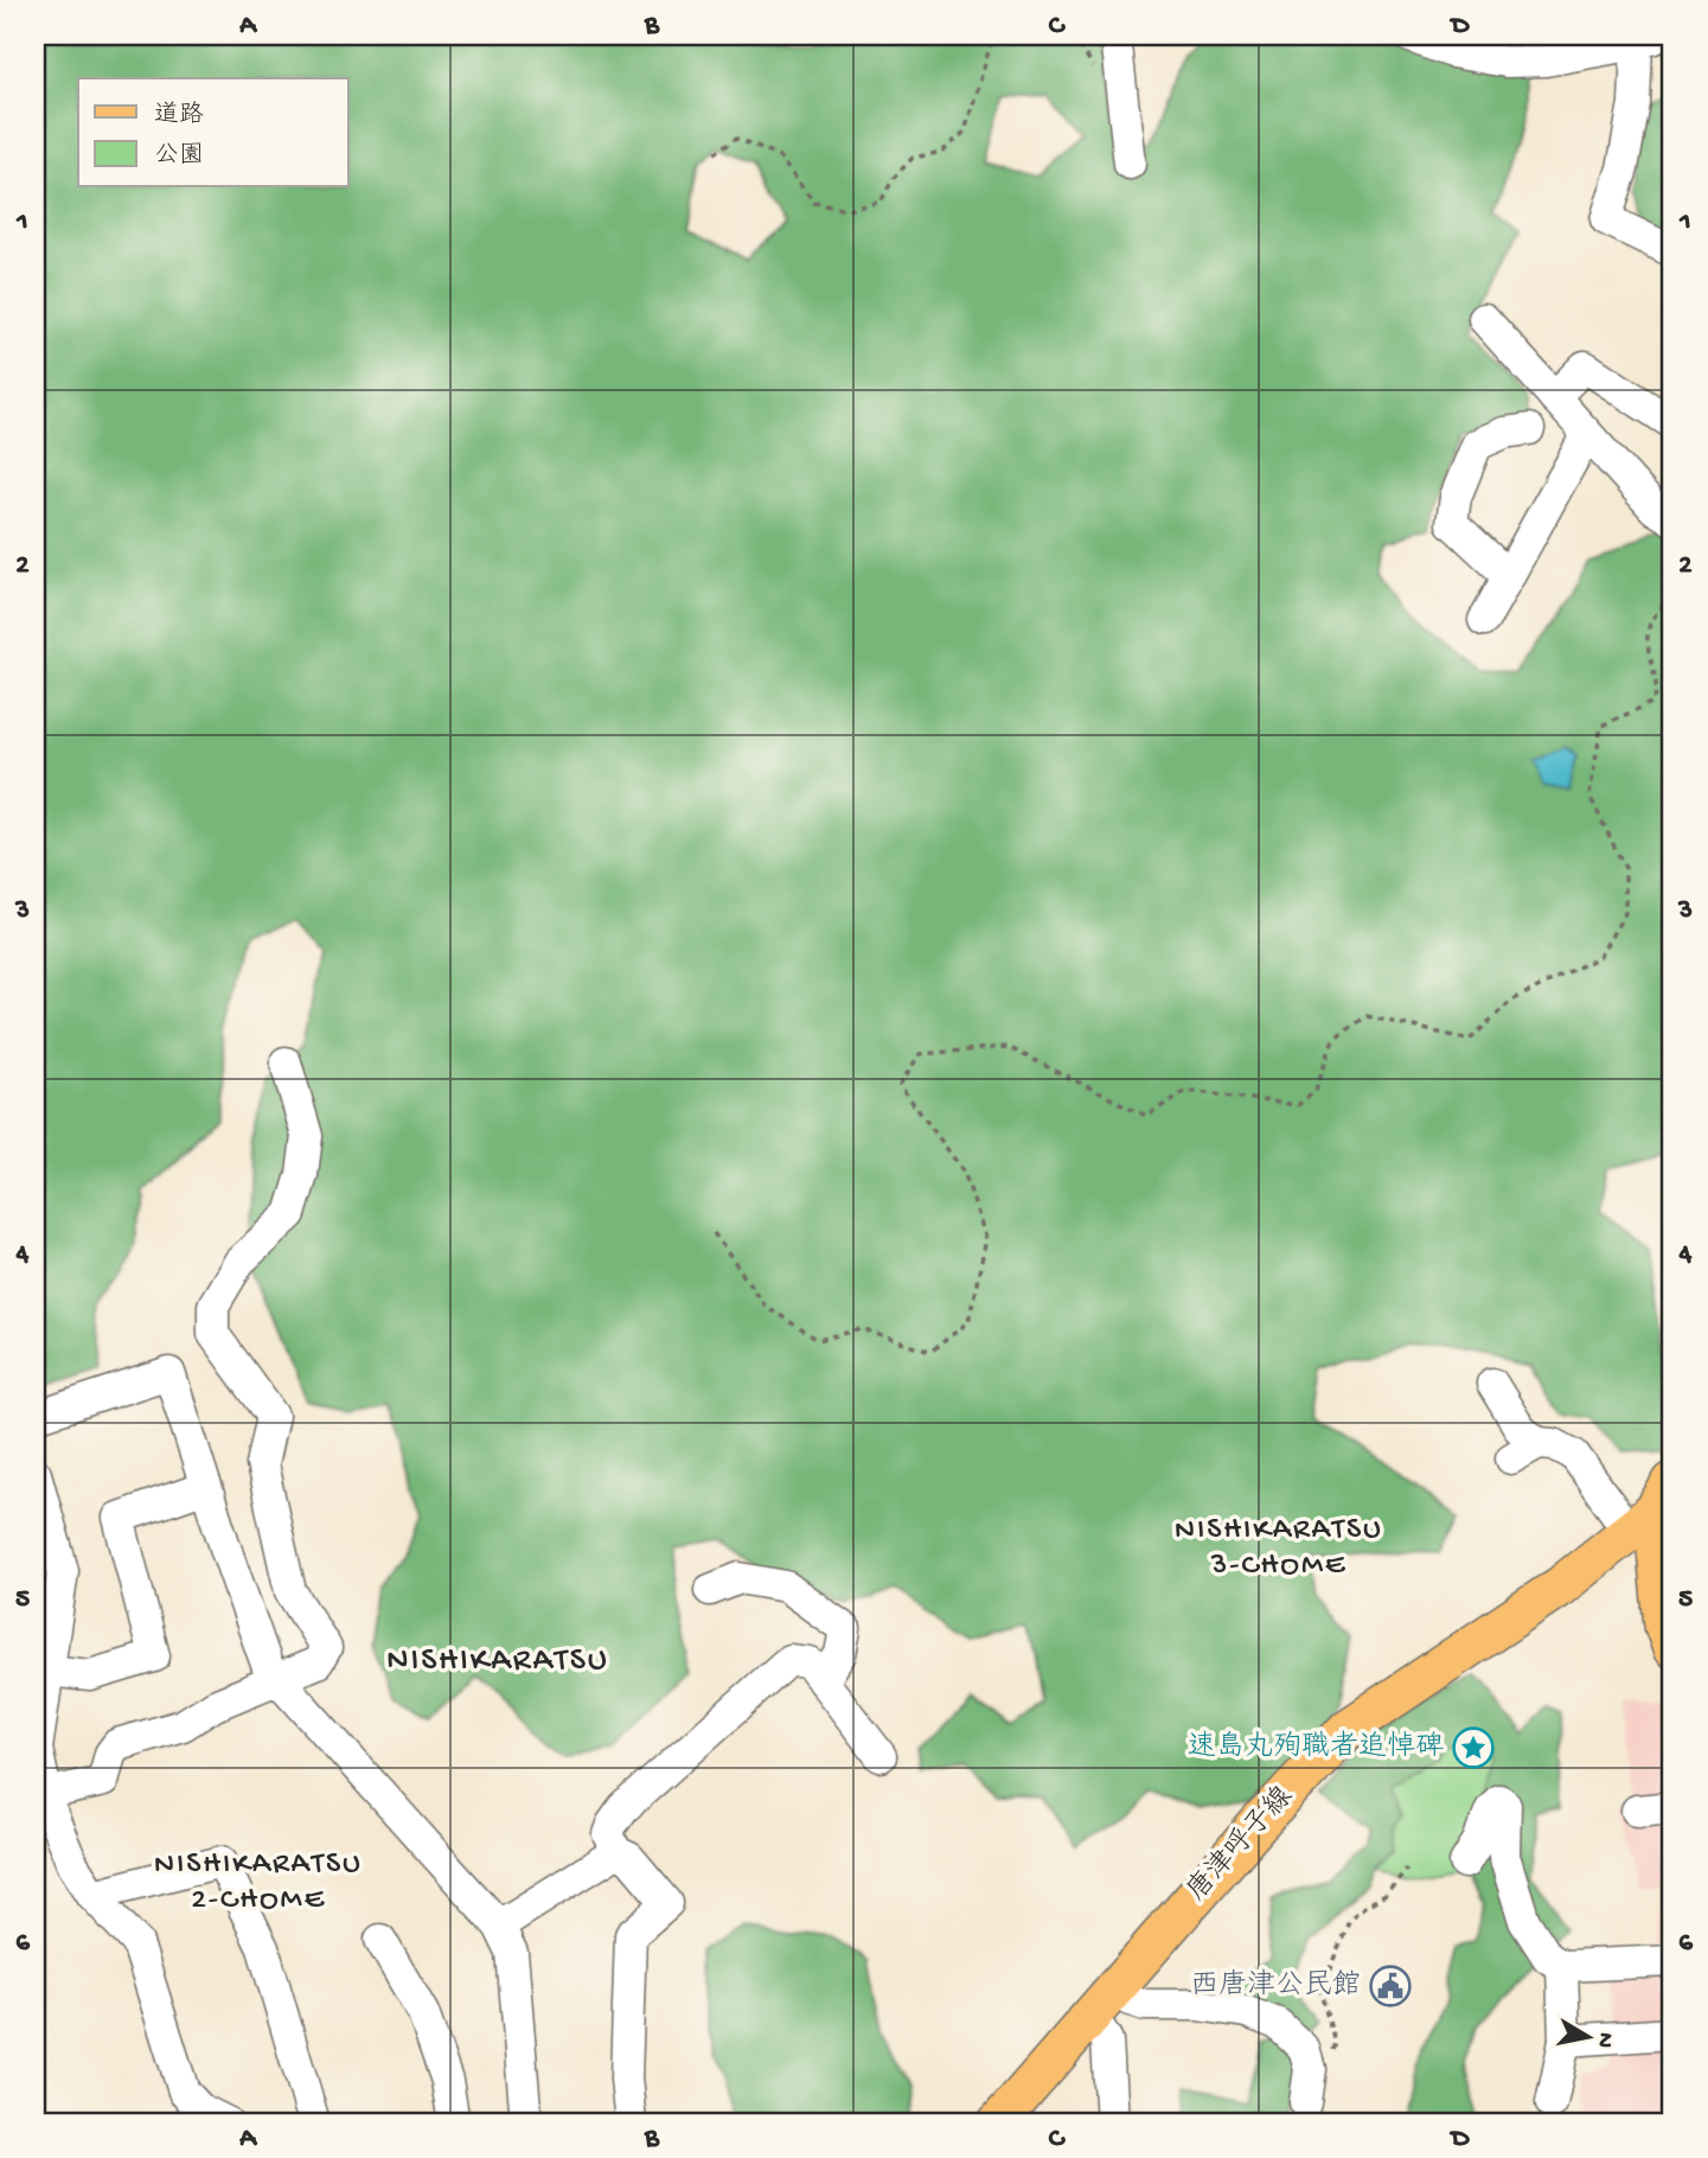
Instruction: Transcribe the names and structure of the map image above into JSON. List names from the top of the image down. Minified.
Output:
{"streets":{"main road":["唐津呼子線"]},"districts":["NISHIKARATSU 3-CHOME","NISHIKARATSU","NISHIKARATSU 2-CHOME"],"places":{"place":["速島丸殉職者追悼碑"],"public building":["西唐津公民館"]},"legend":["道路","公園"],"north":"right","grid":{"columns":["A","B","C","D"],"rows":["1","2","3","4","5","6"]}}
